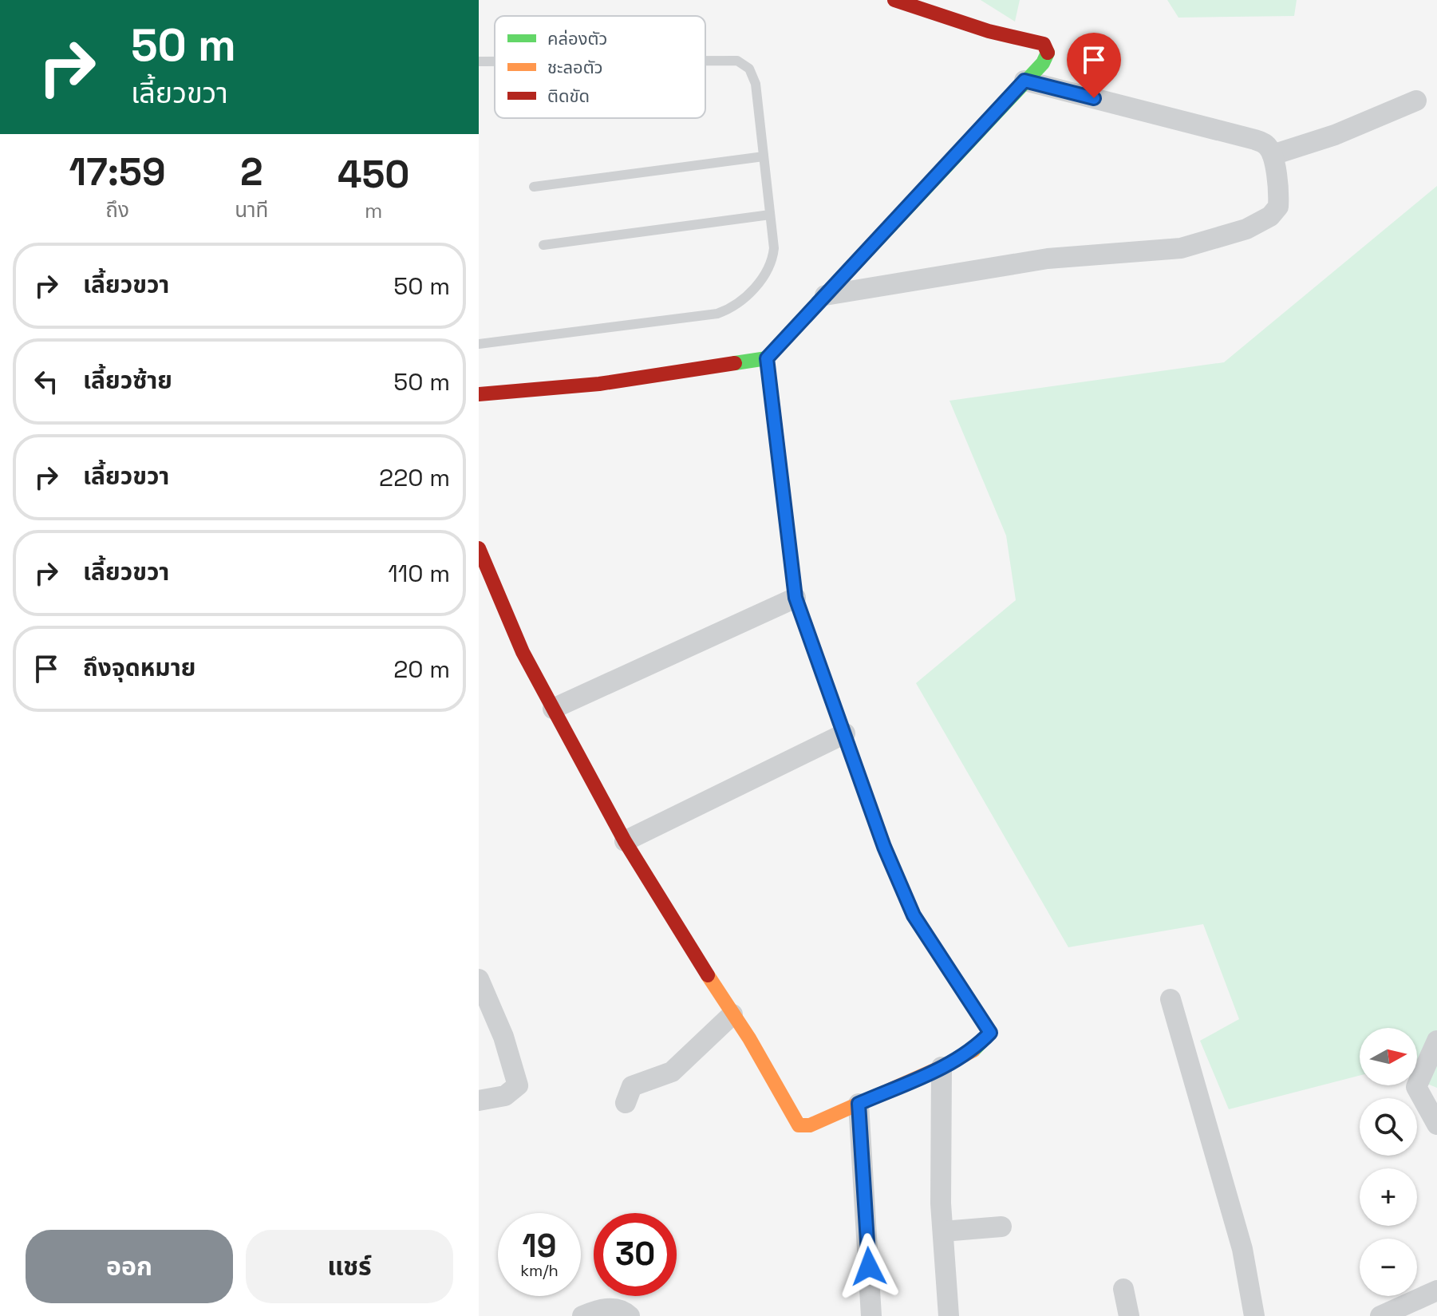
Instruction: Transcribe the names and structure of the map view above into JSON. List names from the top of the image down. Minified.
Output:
{"legend":["คล่องตัว","ชะลอตัว","ติดขัด"],"north":"right","page":{"turn":["50 m","เลี้ยวขวา"],"eta":["17:59","ถึง","2","นาที","450","m"],"list":[{"name":"เลี้ยวขวา","value":"50 m"},{"name":"เลี้ยวซ้าย","value":"50 m"},{"name":"เลี้ยวขวา","value":"220 m"},{"name":"เลี้ยวขวา","value":"110 m"},{"name":"ถึงจุดหมาย","value":"20 m"}],"map_buttons":["+","−"],"speed":"19 km/h","limit":"30","buttons":["ออก","แชร์"]}}
